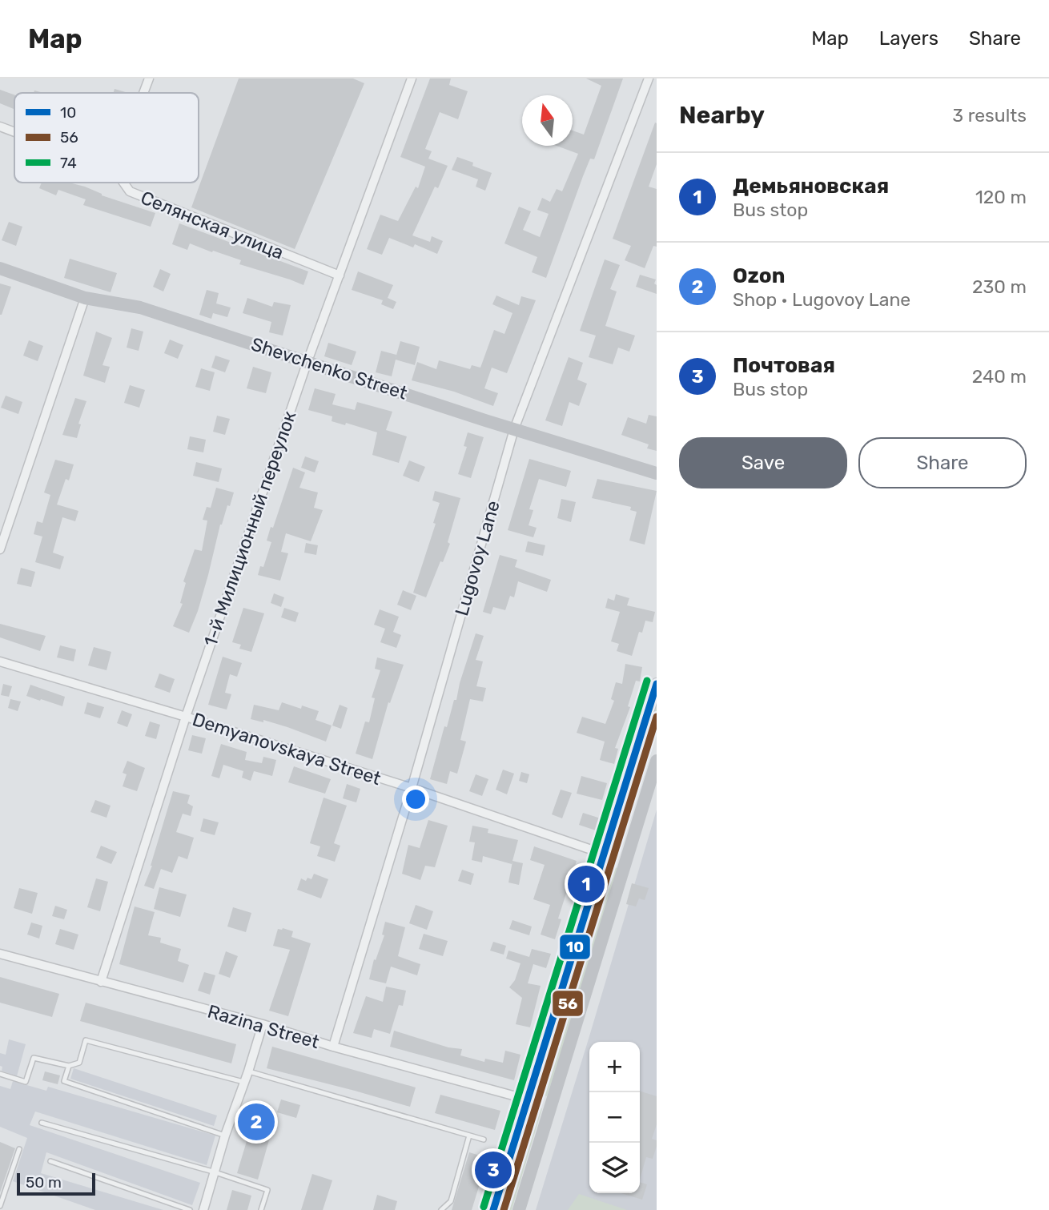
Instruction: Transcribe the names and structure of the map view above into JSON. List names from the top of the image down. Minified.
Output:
{"streets":{"street":["Селянская улица","Shevchenko Street","1-й Милиционный переулок","Lugovoy Lane","Demyanovskaya Street","Razina Street"]},"crossings":[["Селянская улица","1-й Милиционный переулок"],["Shevchenko Street","1-й Милиционный переулок"],["Shevchenko Street","Lugovoy Lane"],["1-й Милиционный переулок","Demyanovskaya Street"],["1-й Милиционный переулок","Razina Street"],["Lugovoy Lane","Demyanovskaya Street"],["Lugovoy Lane","Razina Street"]],"lines":["transit line 74","transit line 10","transit line 56"],"legend":["10","56","74"],"scale_bar":"50 m","north":"top","page":{"header":"Map","nav":["Map","Layers","Share"],"heading":["Nearby","3 results"],"list":[{"mark":"1","name":"Демьяновская","note":"Bus stop","value":"120 m"},{"mark":"2","name":"Ozon","note":"Shop · Lugovoy Lane","value":"230 m"},{"mark":"3","name":"Почтовая","note":"Bus stop","value":"240 m"}],"buttons":["Save","Share"],"pins":["1","2","3"],"map_buttons":["+","−"],"scale":"50 m"}}
